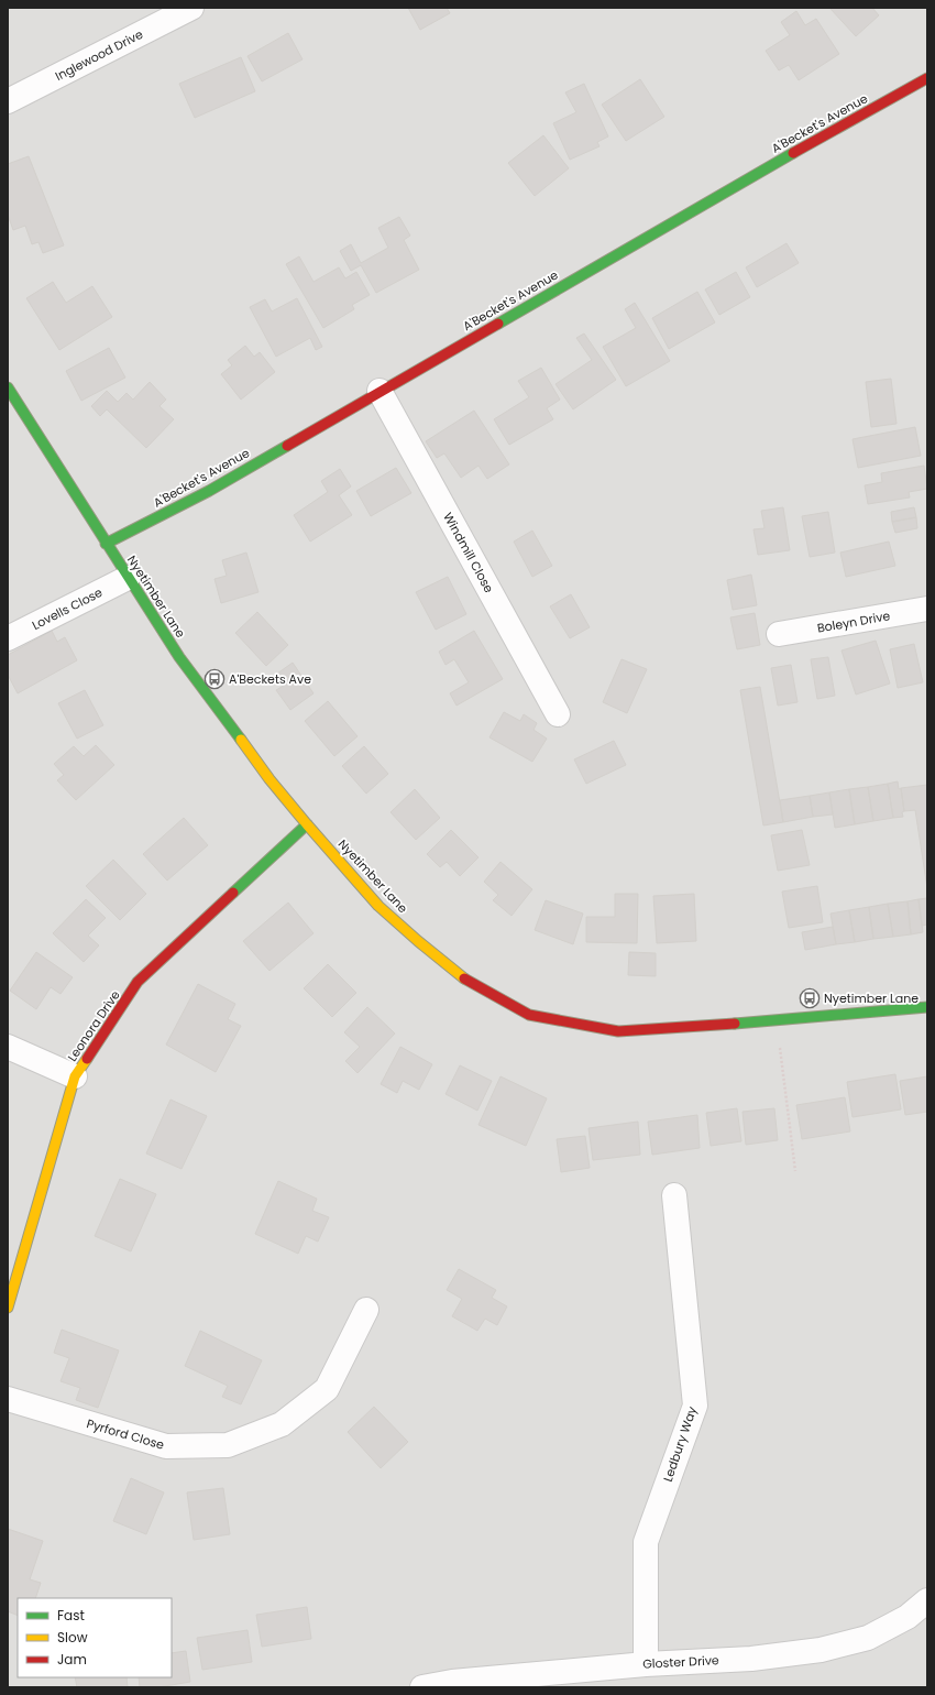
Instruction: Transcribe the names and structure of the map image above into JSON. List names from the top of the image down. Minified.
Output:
{"streets":{"street":["Inglewood Drive","A'Becket's Avenue","Windmill Close","Nyetimber Lane","Lovells Close","Boleyn Drive","Leonora Drive","Pyrford Close","Ledbury Way","Gloster Drive"]},"crossings":[["A'Becket's Avenue","Windmill Close"],["A'Becket's Avenue","Nyetimber Lane"],["Nyetimber Lane","Lovells Close"],["Nyetimber Lane","Leonora Drive"],["Ledbury Way","Gloster Drive"]],"places":{"bus stop":["A'Beckets Ave","Nyetimber Lane"]},"legend":["Fast","Slow","Jam"]}
